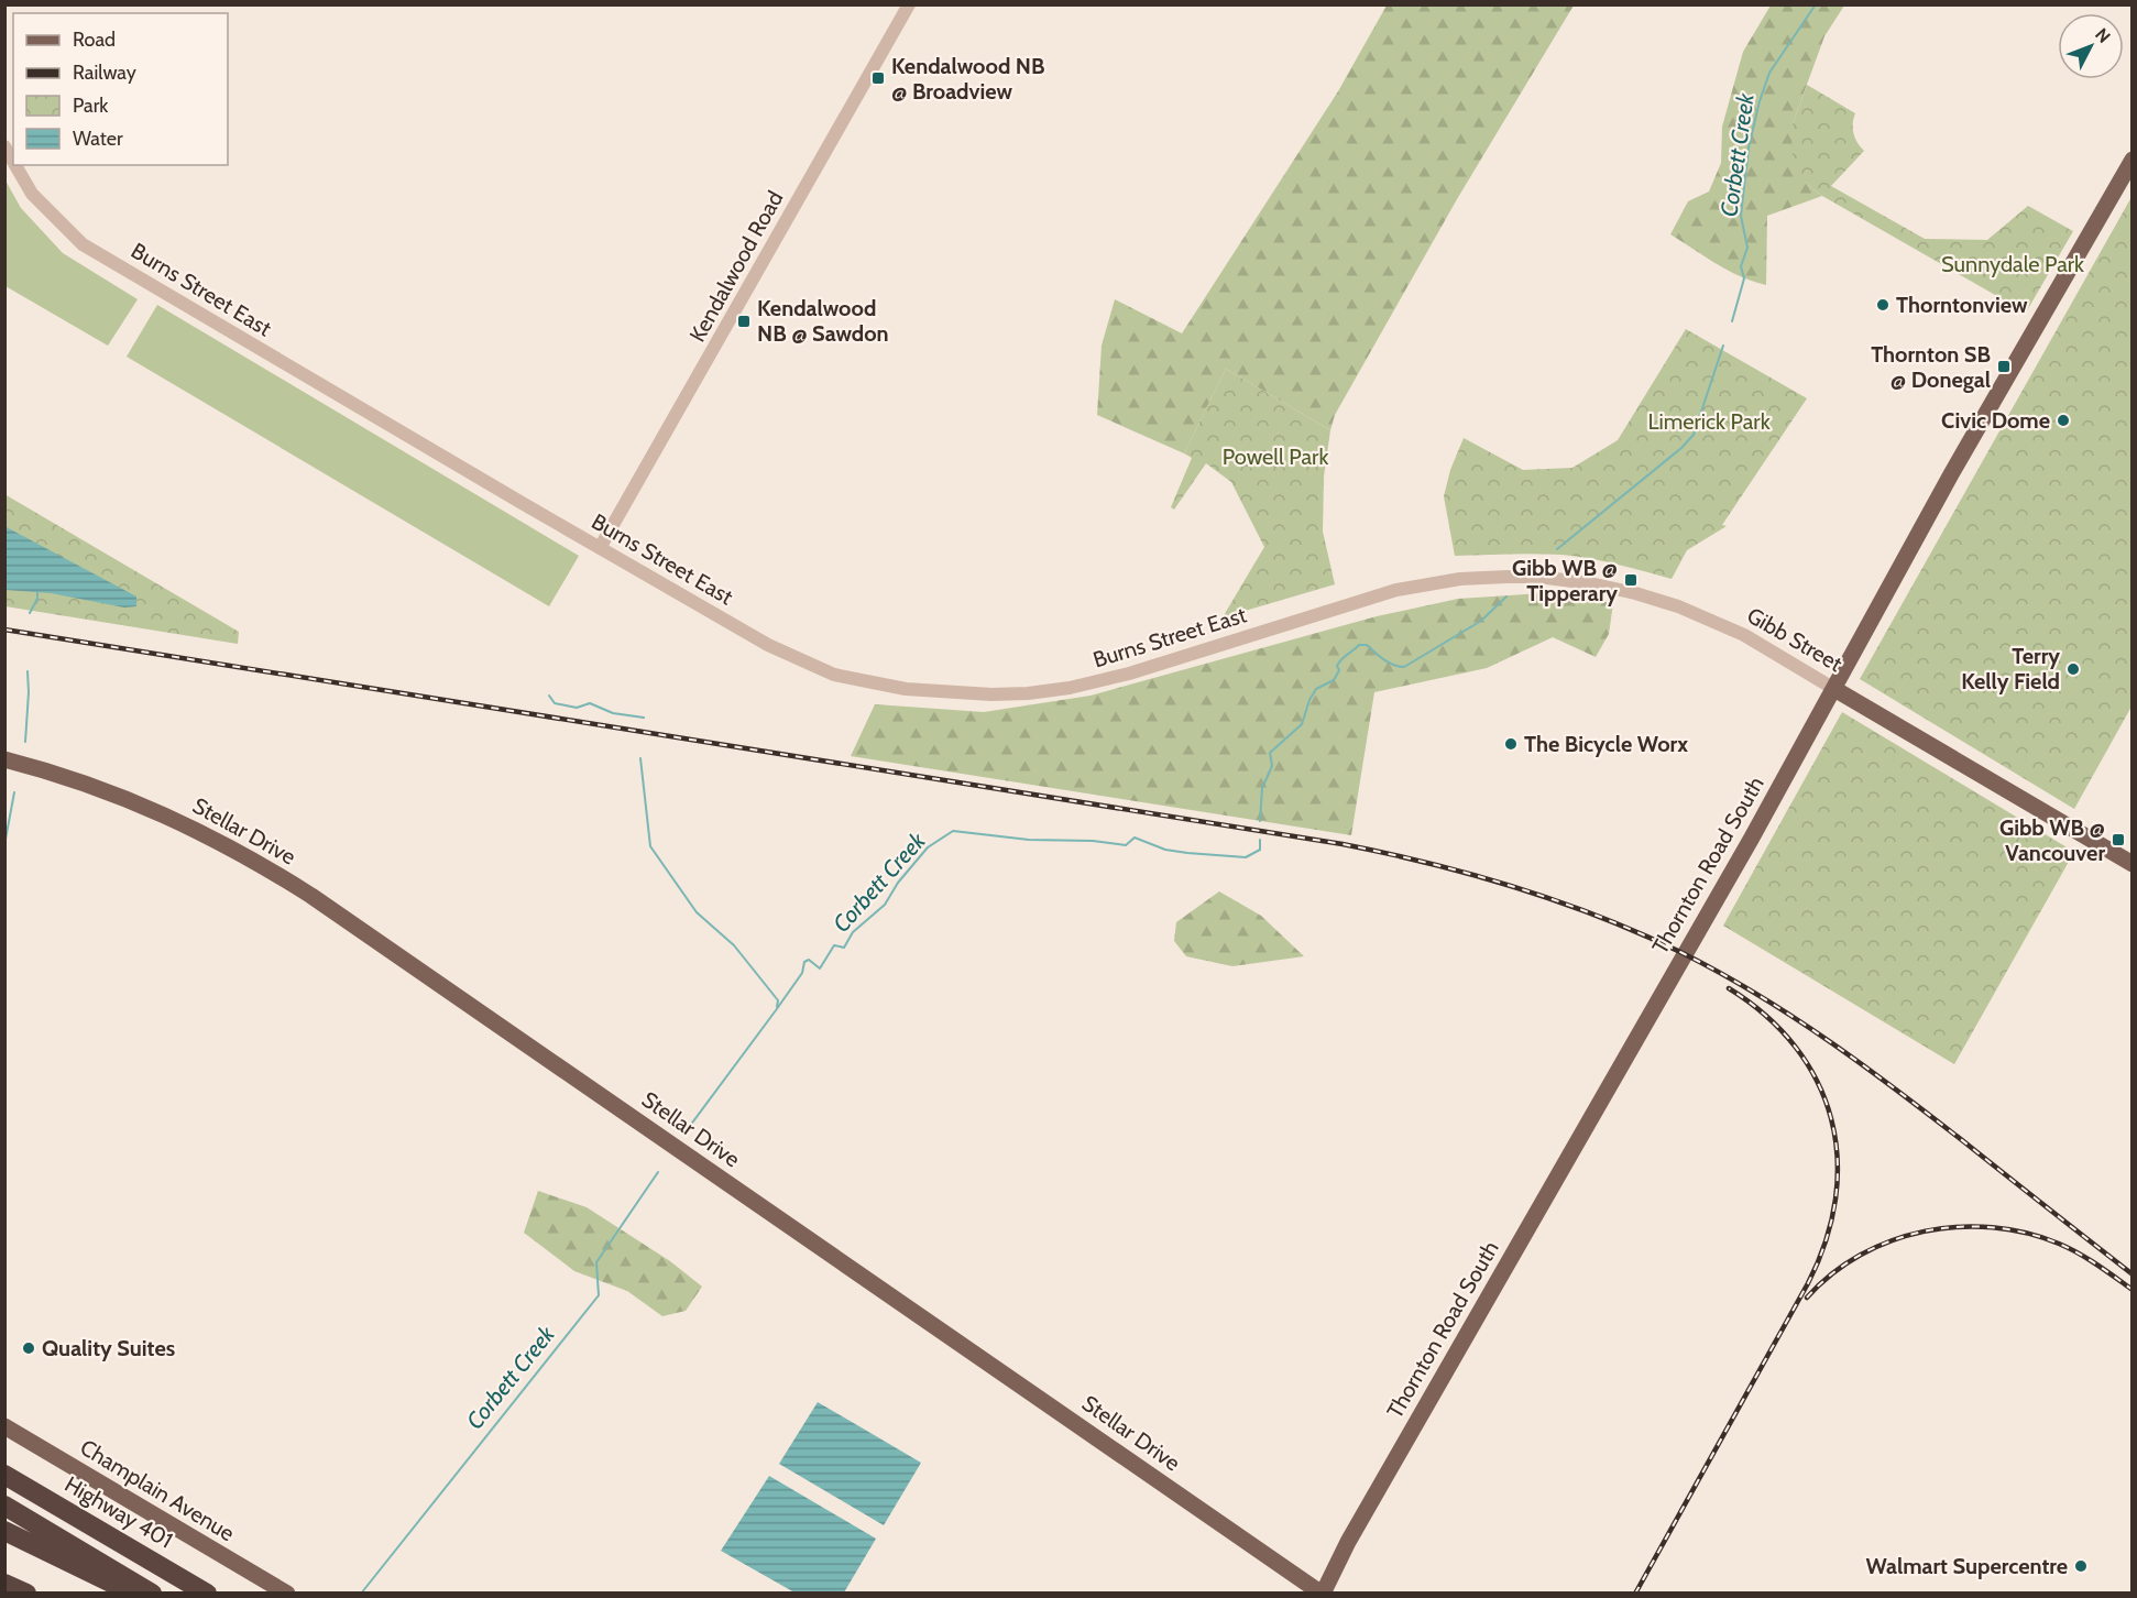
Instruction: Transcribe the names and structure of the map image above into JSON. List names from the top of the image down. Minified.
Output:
{"streets":{"highway":["Highway 401"],"main road":["Gibb Street","Stellar Drive","Thornton Road South","Champlain Avenue"],"street":["Kendalwood Road","Burns Street East"]},"crossings":[["Kendalwood Road","Burns Street East"],["Burns Street East","Gibb Street"],["Gibb Street","Thornton Road South"],["Stellar Drive","Thornton Road South"]],"water":["Corbett Creek"],"parks":["Sunnydale Park","Limerick Park","Powell Park"],"places":{"transit":["Kendalwood NB @ Broadview","Kendalwood NB @ Sawdon","Thornton SB @ Donegal","Gibb WB @ Tipperary","Gibb WB @ Vancouver"],"other":["Thorntonview","Civic Dome","Terry Kelly Field","The Bicycle Worx","Quality Suites","Walmart Supercentre"]},"legend":["Road","Railway","Park","Water"],"north":"top right"}
